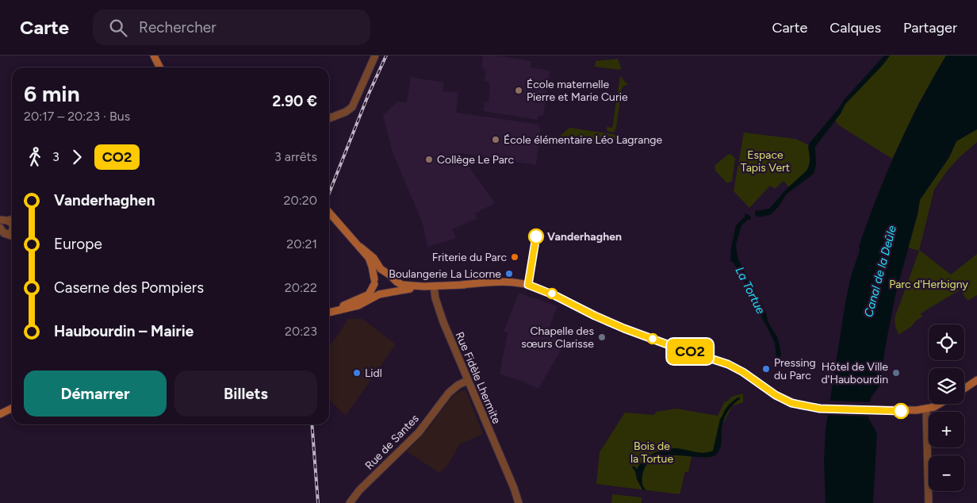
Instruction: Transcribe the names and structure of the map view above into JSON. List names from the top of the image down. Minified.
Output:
{"streets":{"street":["Rue Fidèle Lhermite","Rue de Santes"]},"crossings":[["Rue Fidèle Lhermite","Rue de Santes"]],"water":["Canal de la Deûle","La Tortue"],"parks":["Espace Tapis Vert","Parc d'Herbigny","Bois de la Tortue"],"places":["École maternelle Pierre et Marie Curie","École élémentaire Léo Lagrange","Collège Le Parc","Vanderhaghen","Friterie du Parc","Boulangerie La Licorne","Chapelle des sœurs Clarisse","Pressing du Parc","Lidl","Hôtel de Ville d'Haubourdin"],"lines":["bus line CO2"],"page":{"header":"Carte","search":"Rechercher","nav":["Carte","Calques","Partager"],"on_map":"CO2","heading":["6 min","20:17 – 20:23 · Bus","2.90 €"],"legs":["3","CO2","3 arrêts"],"list":[{"name":"Vanderhaghen","value":"20:20"},{"name":"Europe","value":"20:21"},{"name":"Caserne des Pompiers","value":"20:22"},{"name":"Haubourdin – Mairie","value":"20:23"}],"map_buttons":["+","−"],"buttons":["Démarrer","Billets"]}}
